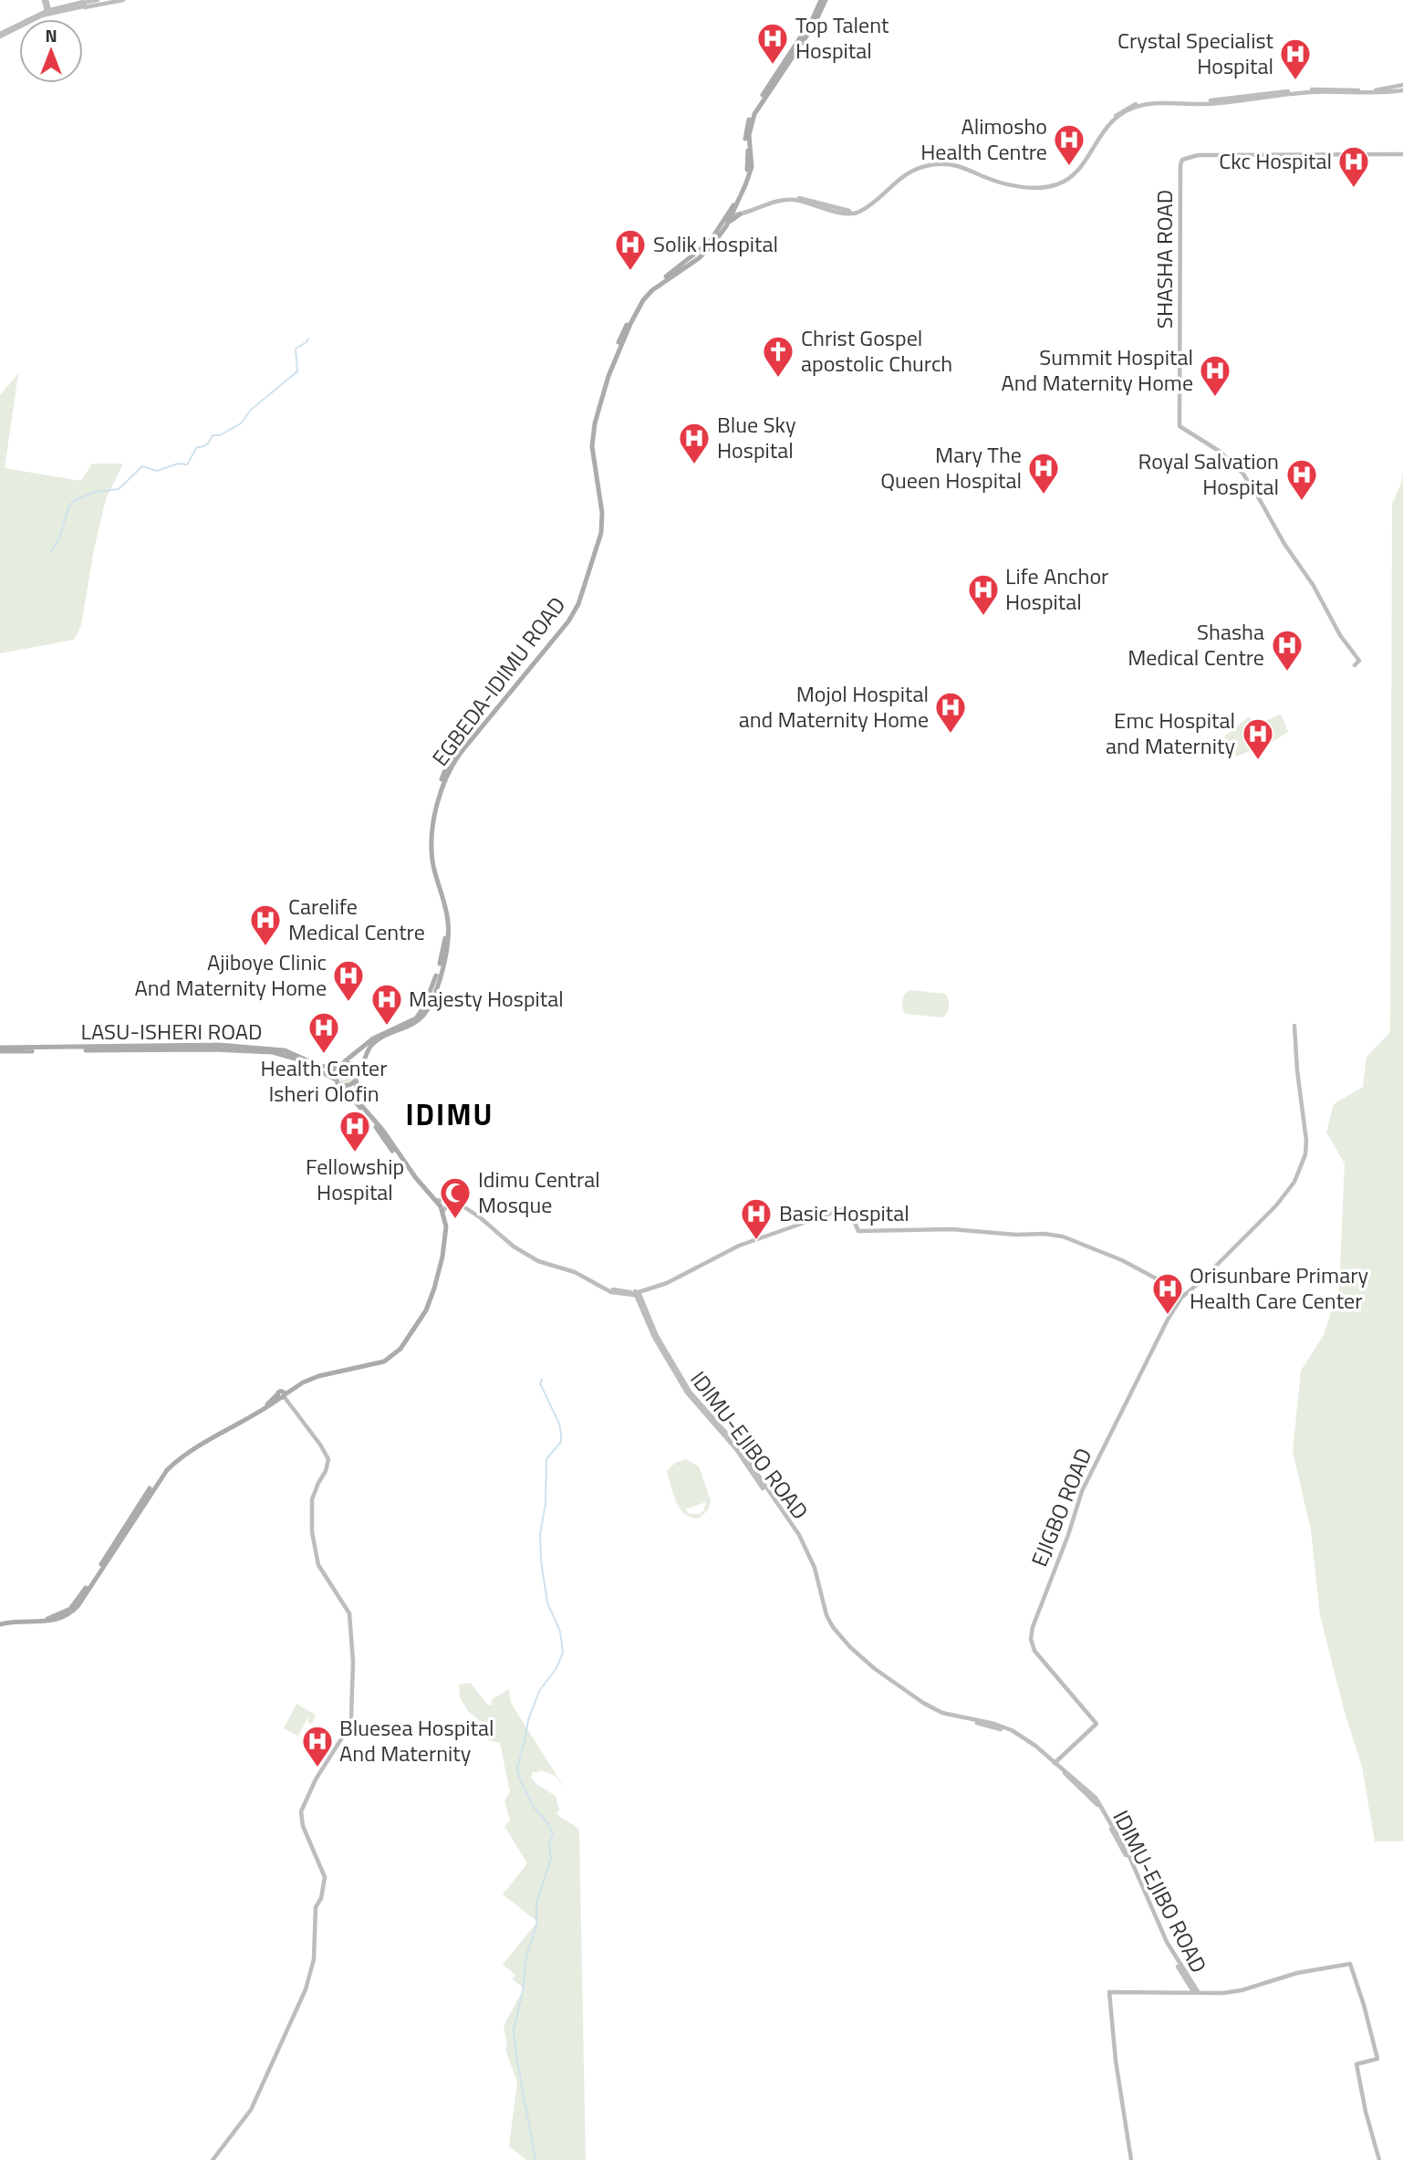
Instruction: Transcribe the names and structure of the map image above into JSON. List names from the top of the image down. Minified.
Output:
{"streets":{"main road":["EGBEDA-IDIMU ROAD","LASU-ISHERI ROAD"],"street":["SHASHA ROAD","IDIMU-EJIBO ROAD","EJIGBO ROAD"]},"crossings":[["EGBEDA-IDIMU ROAD","LASU-ISHERI ROAD"],["IDIMU-EJIBO ROAD","EJIGBO ROAD"]],"districts":["IDIMU"],"places":{"hospital":["Top Talent Hospital","Crystal Specialist Hospital","Alimosho Health Centre","Ckc Hospital","Solik Hospital","Summit Hospital And Maternity Home","Blue Sky Hospital","Mary The Queen Hospital","Royal Salvation Hospital","Life Anchor Hospital","Shasha Medical Centre","Mojol Hospital and Maternity Home","Emc Hospital and Maternity","Carelife Medical Centre","Ajiboye Clinic And Maternity Home","Majesty Hospital","Health Center Isheri Olofin","Fellowship Hospital","Basic Hospital","Orisunbare Primary Health Care Center","Bluesea Hospital And Maternity"],"church":["Christ Gospel apostolic Church"],"mosque":["Idimu Central Mosque"]},"north":"top"}
